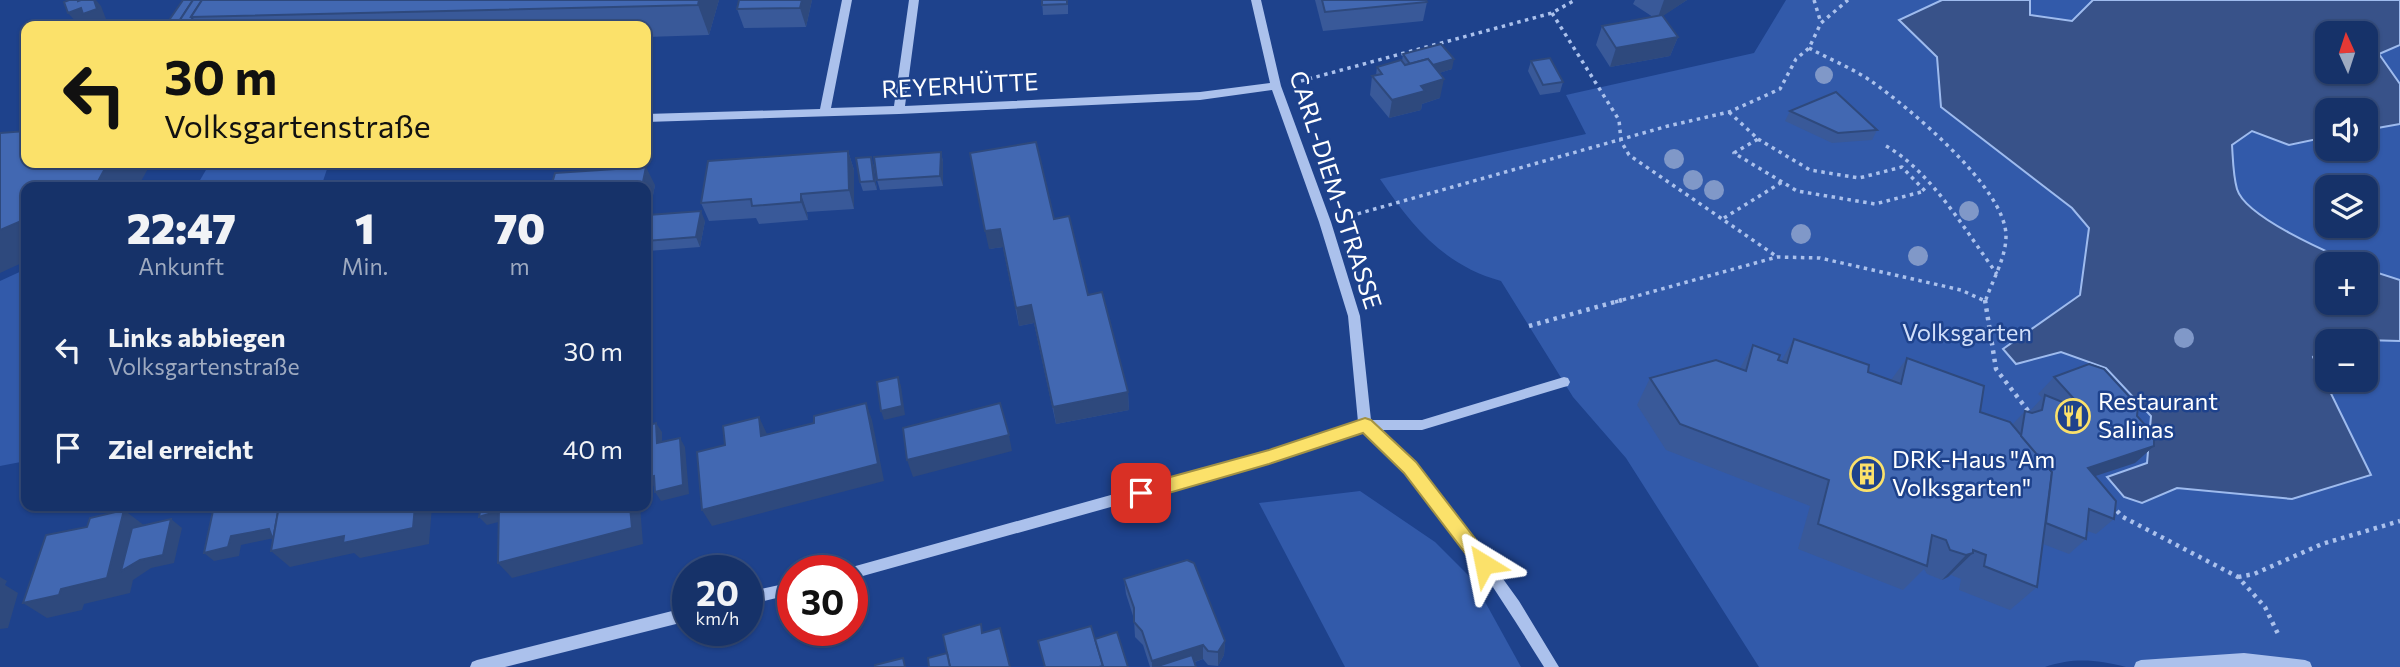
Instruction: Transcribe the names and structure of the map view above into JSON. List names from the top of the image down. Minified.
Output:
{"streets":{"street":["REYERHÜTTE","CARL-DIEM-STRASSE"]},"crossings":[["REYERHÜTTE","CARL-DIEM-STRASSE"]],"parks":["Volksgarten"],"places":{"restaurant":["Restaurant Salinas"],"building":["DRK-Haus \"Am Volksgarten\""]},"north":"top","page":{"map_buttons":["+","−"],"turn":["30 m","Volksgartenstraße"],"eta":["22:47","Ankunft","1","Min.","70","m"],"list":[{"name":"Links abbiegen","note":"Volksgartenstraße","value":"30 m"},{"name":"Ziel erreicht","value":"40 m"}],"speed":"20 km/h","limit":"30"}}
